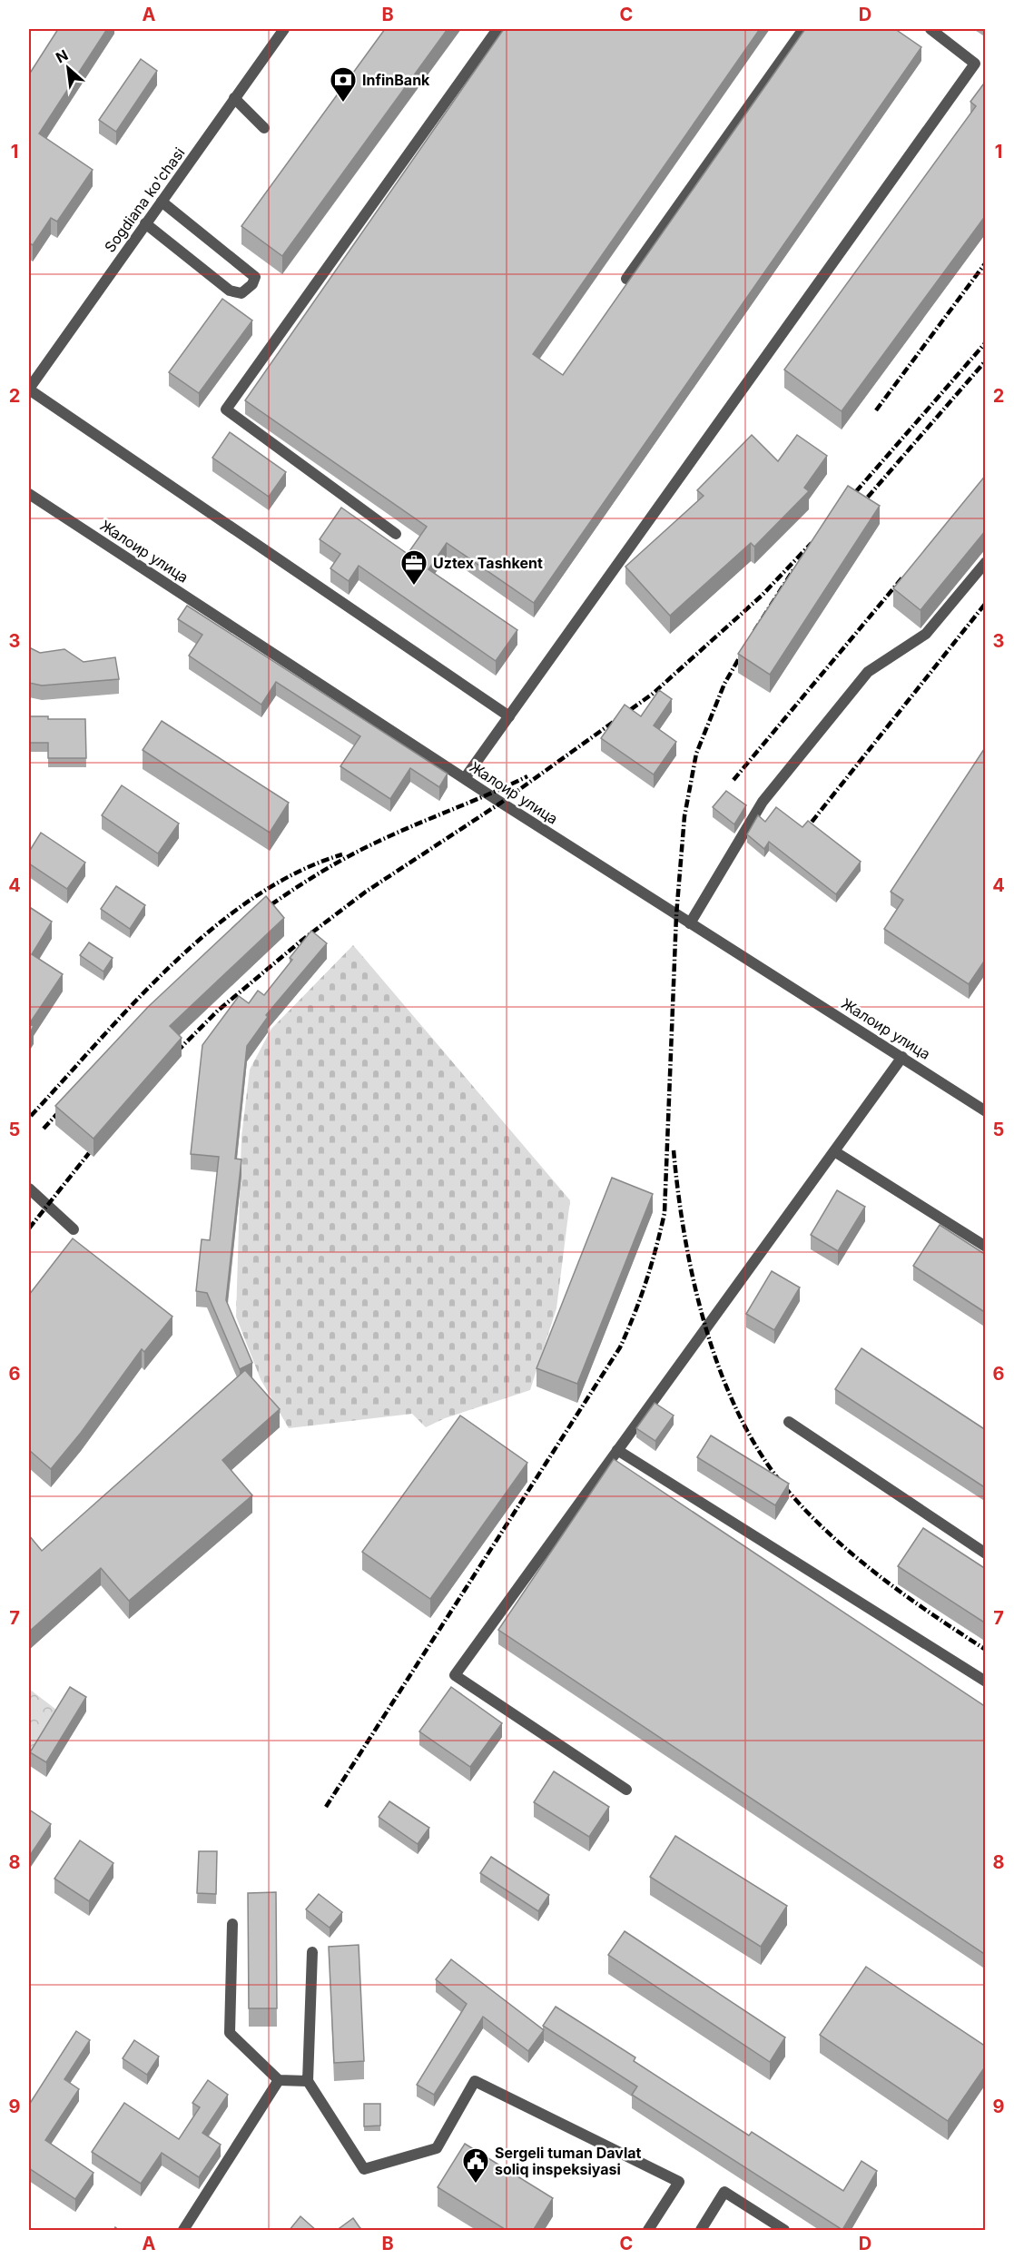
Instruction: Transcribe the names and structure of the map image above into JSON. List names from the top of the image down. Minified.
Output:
{"streets":{"street":["Sogdiana ko'chasi","Жалоир улица"]},"places":{"bank":["InfinBank"],"office":["Uztex Tashkent"],"public building":["Sergeli tuman Davlat soliq inspeksiyasi"]},"north":"top left","grid":{"columns":["A","B","C","D"],"rows":["1","2","3","4","5","6","7","8","9"]}}
